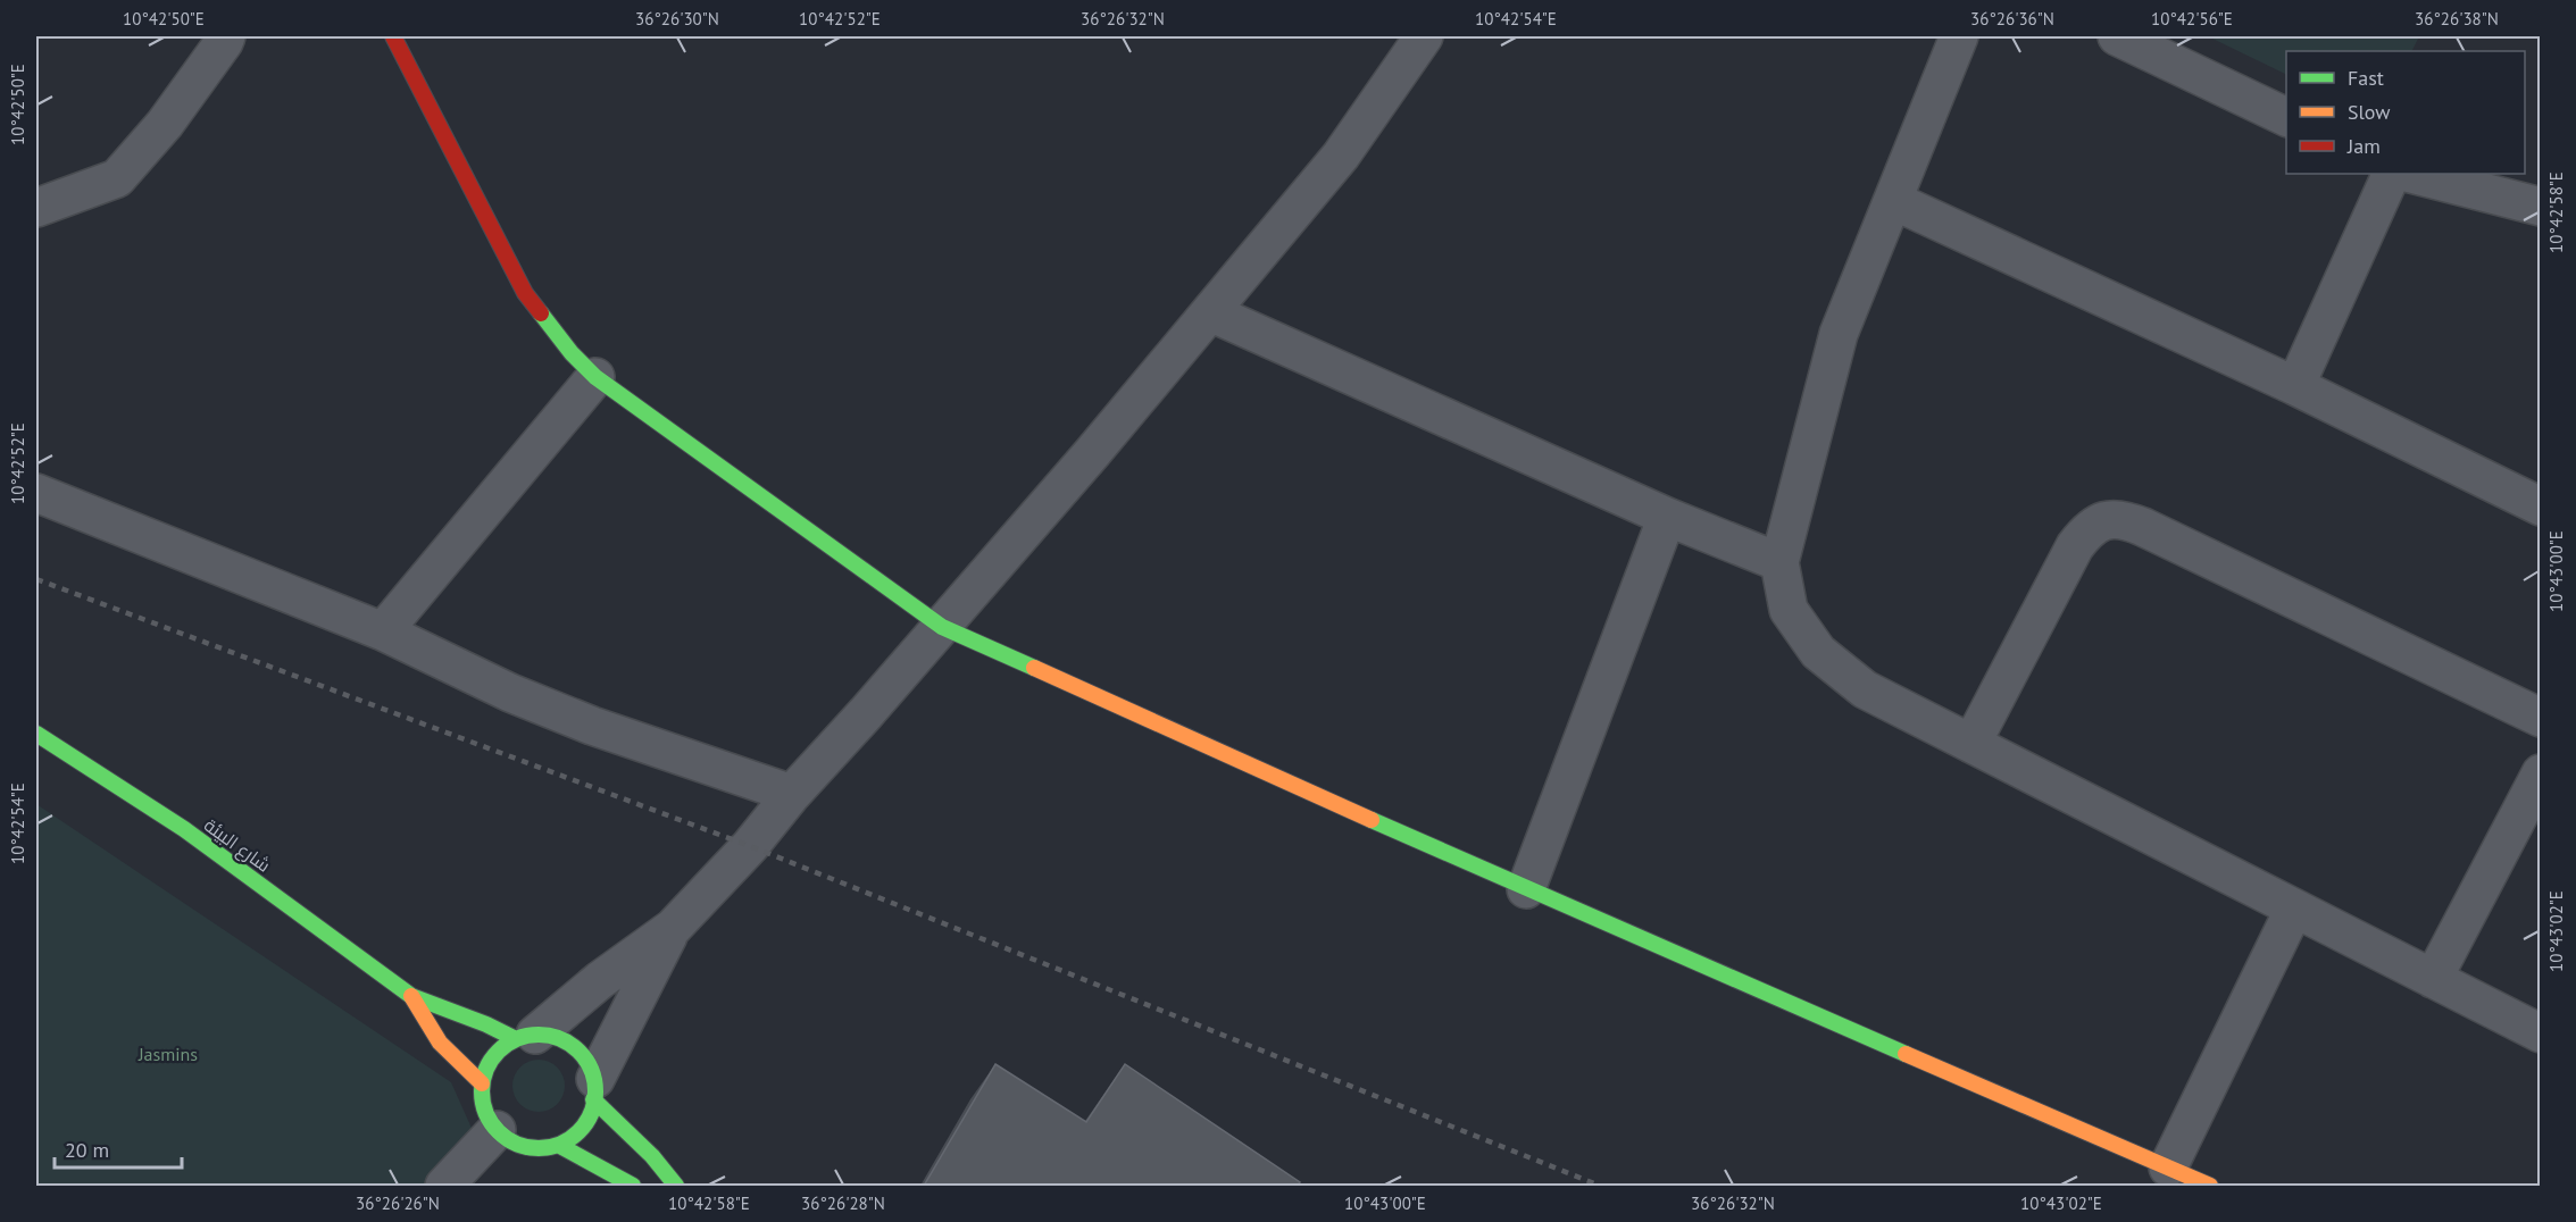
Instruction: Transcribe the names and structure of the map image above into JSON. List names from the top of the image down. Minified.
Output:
{"streets":{"street":["شارع البيئة"]},"parks":["Jasmins"],"legend":["Fast","Slow","Jam"],"scale_bar":"20 m","coordinates":["10°42'50\"E","36°26'30\"N","10°42'52\"E","36°26'32\"N","10°42'54\"E","36°26'36\"N","10°42'56\"E","36°26'38\"N","10°42'58\"E","10°43'00\"E","10°43'02\"E","36°26'26\"N","36°26'28\"N"]}
